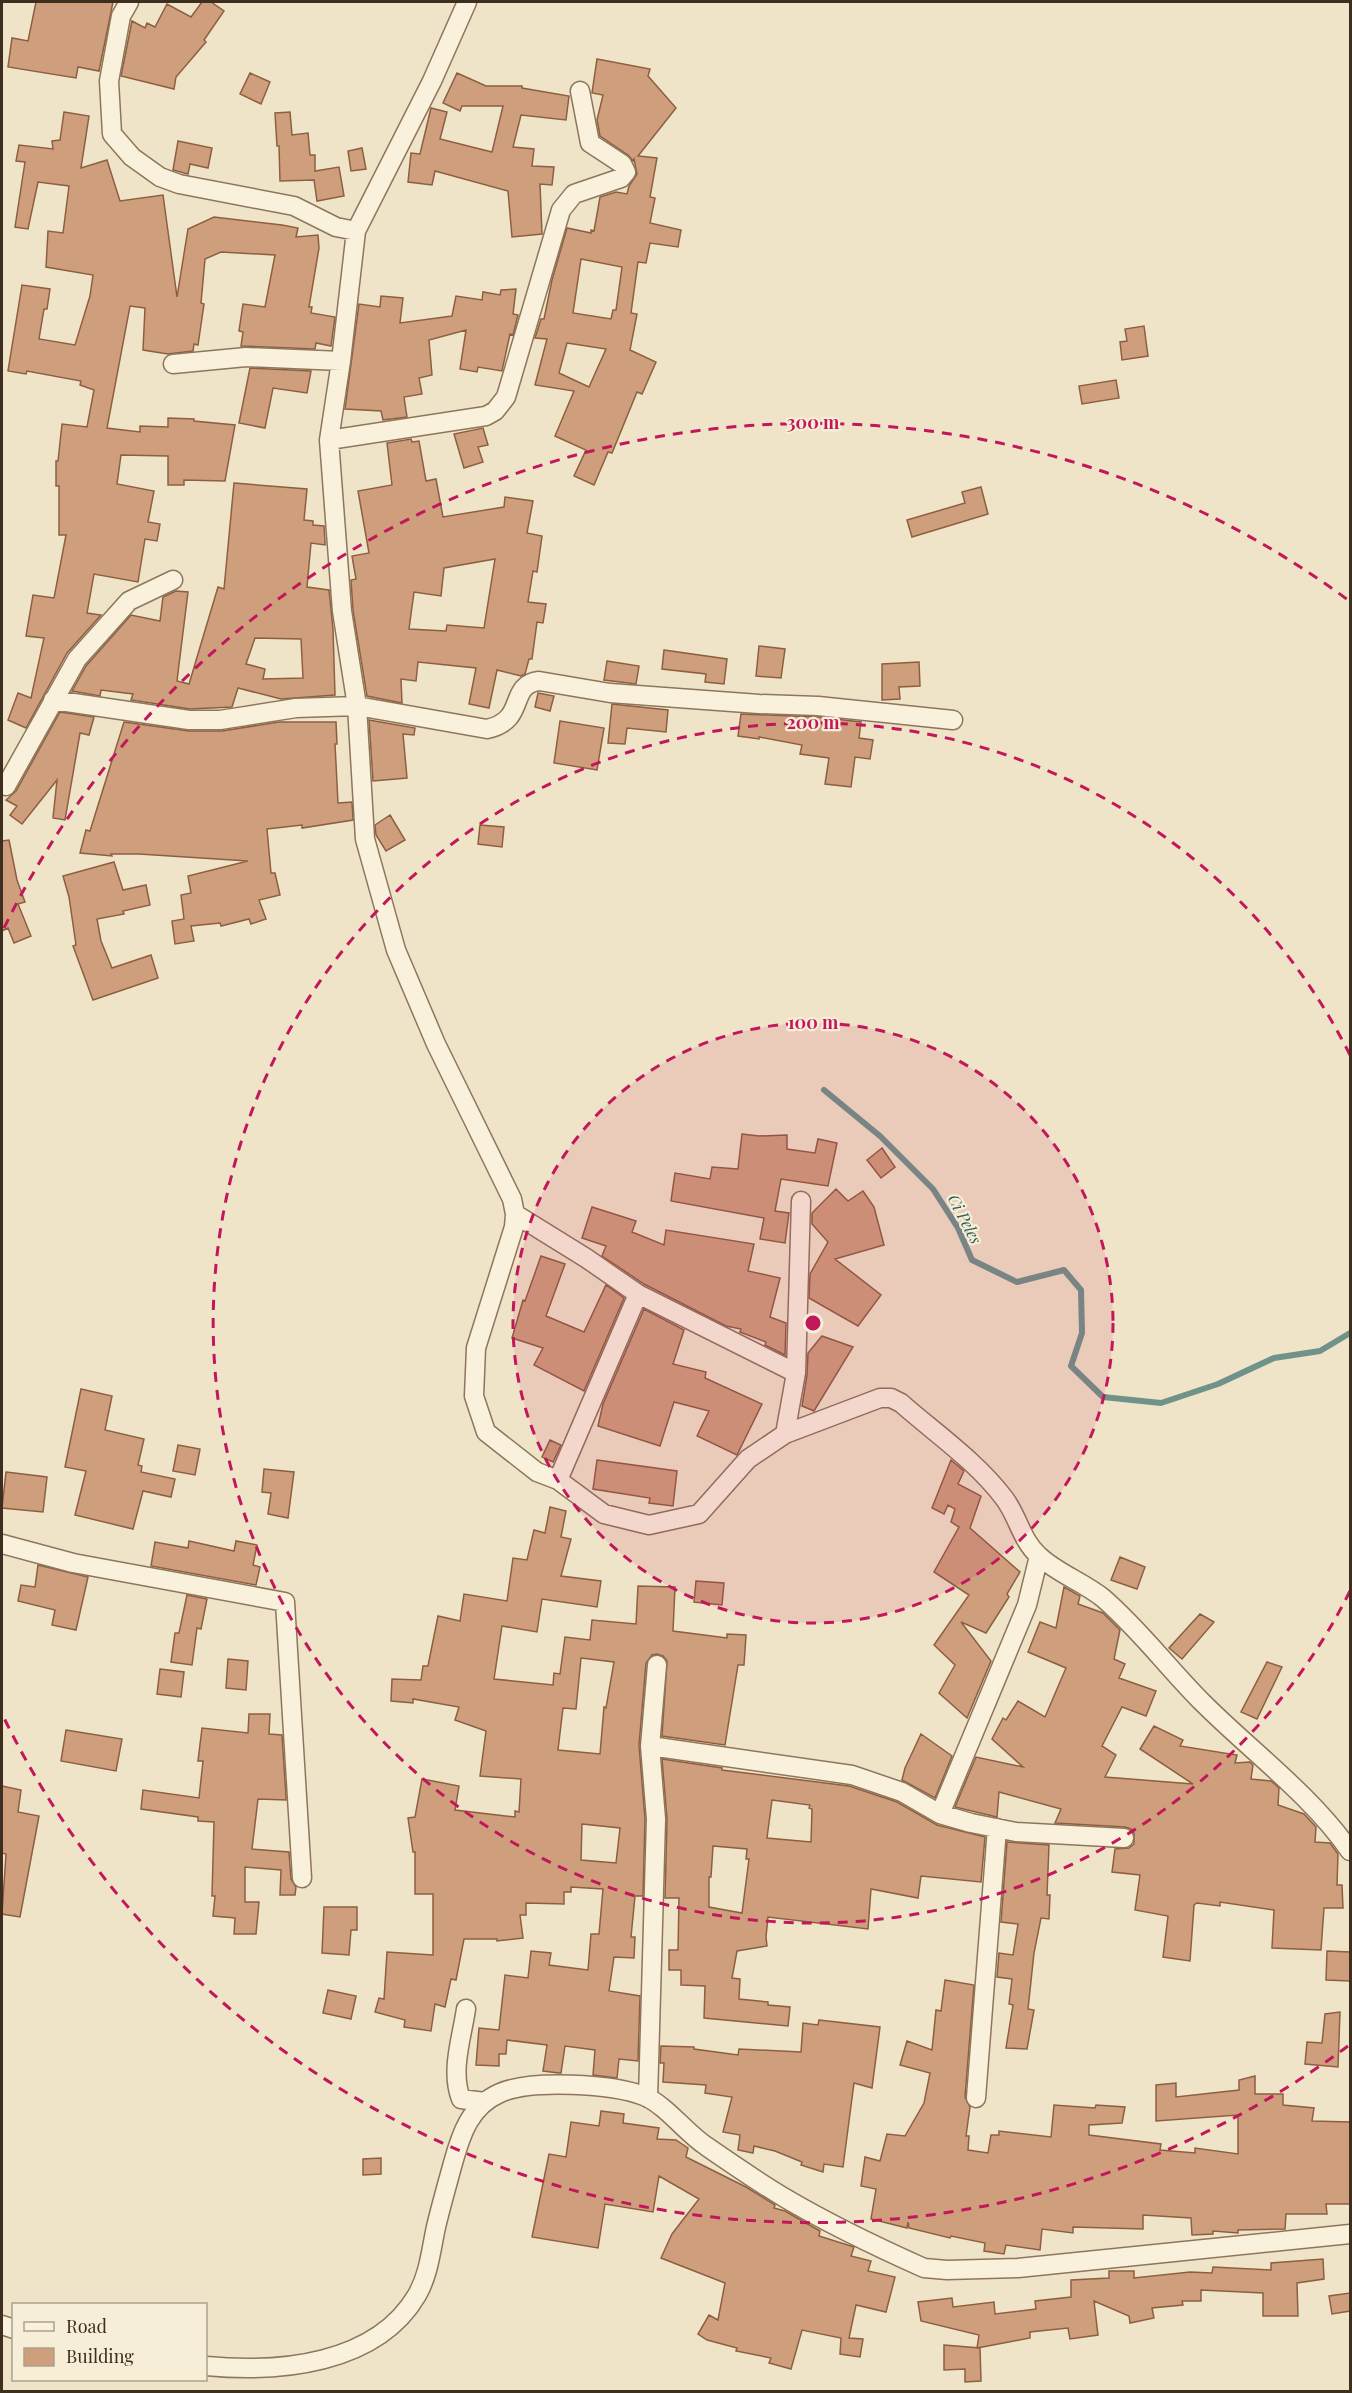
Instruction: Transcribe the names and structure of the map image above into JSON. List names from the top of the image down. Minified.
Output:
{"water":["Ci Peles"],"legend":["Road","Building"],"rings":["300 m","200 m","100 m"]}
